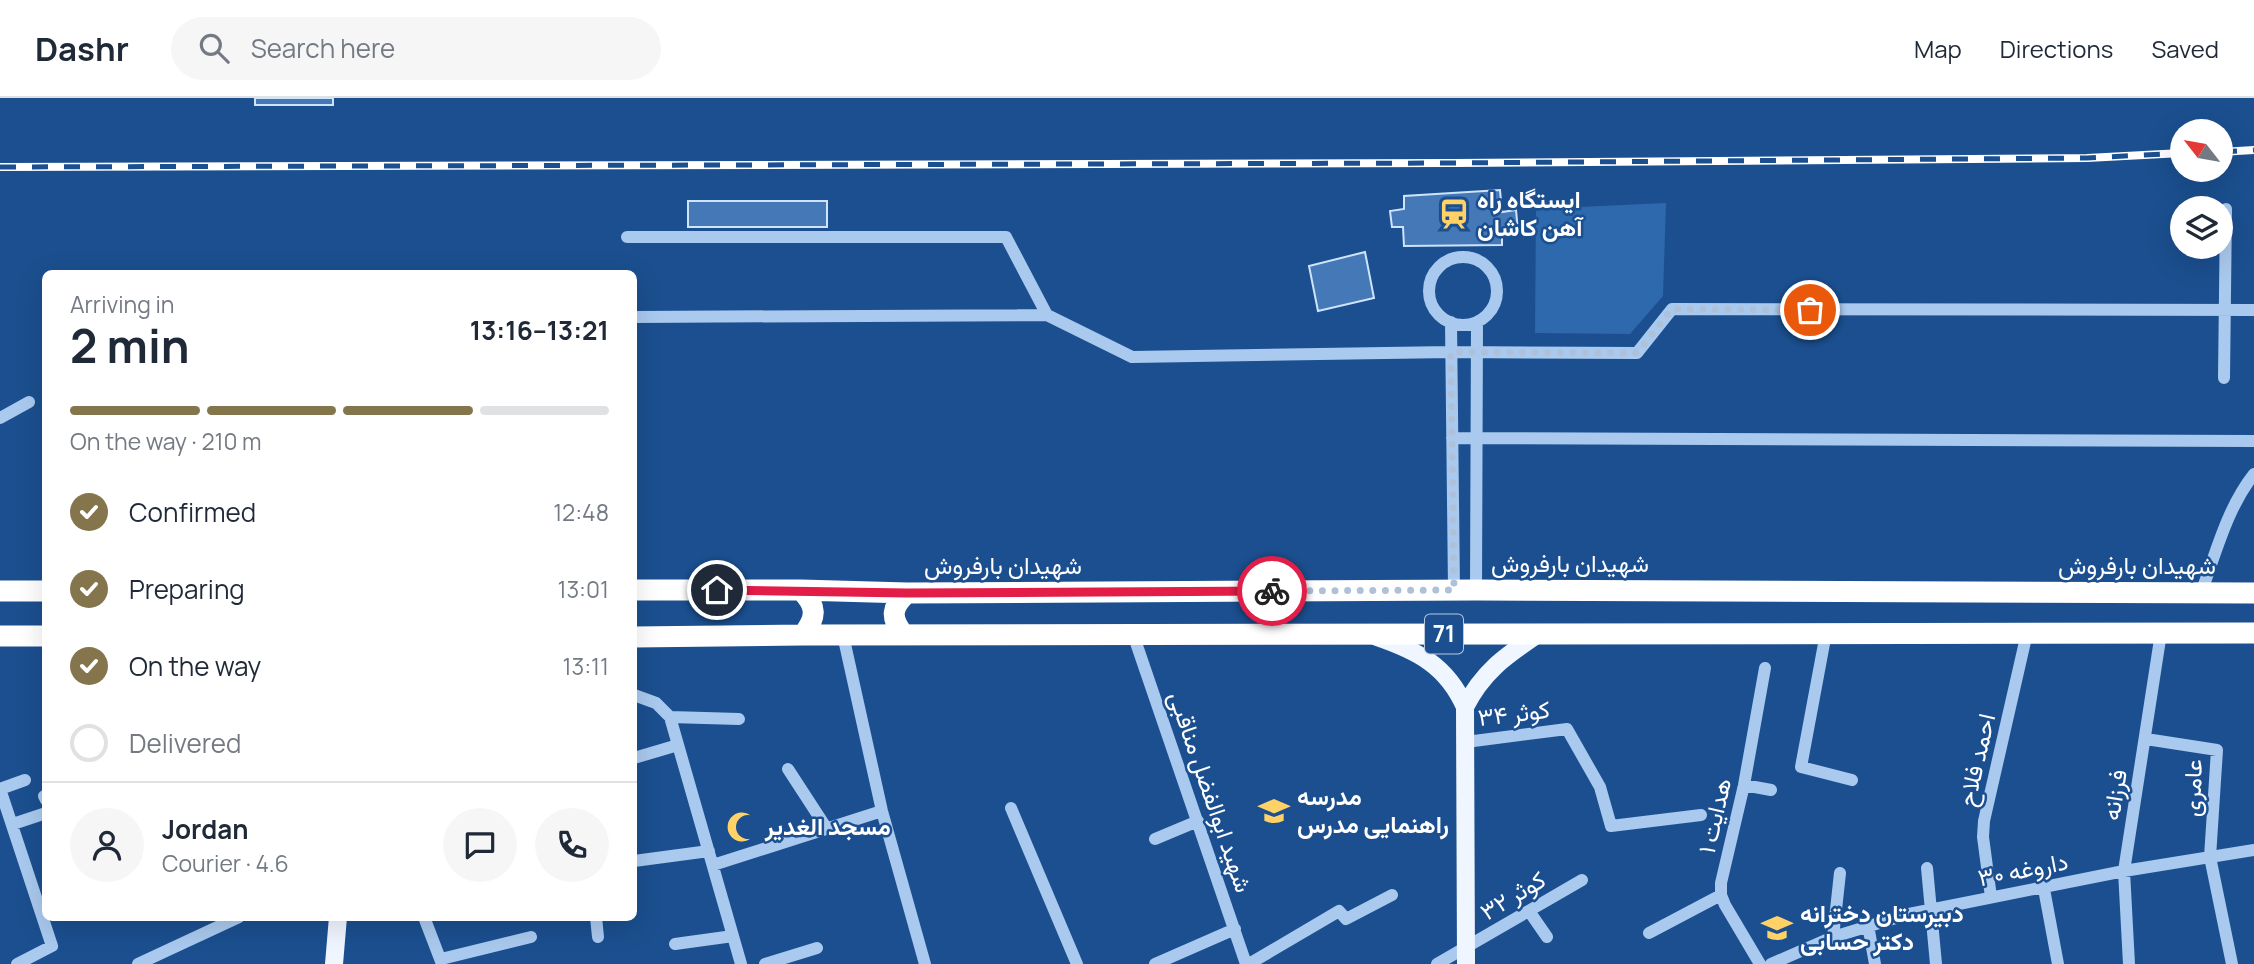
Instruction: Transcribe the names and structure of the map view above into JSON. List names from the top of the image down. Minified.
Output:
{"streets":{"highway":["شهیدان بارفروش","71"],"street":["کوثر ۳۴","احمد فلاح","عامری","شهید ابوالفضل مناقبی","فرزانه","هدایت ۱","داروغه ۳۰","کوثر ۳۲"]},"crossings":[["71","احمد فلاح"],["71","شهید ابوالفضل مناقبی"],["71","فرزانه"],["احمد فلاح","داروغه ۳۰"],["عامری","فرزانه"],["عامری","داروغه ۳۰"],["فرزانه","داروغه ۳۰"]],"places":{"station":["ایستگاه راه آهن کاشان"],"school or university":["مدرسه راهنمایی مدرس","دبیرستان دخترانه دکتر حسابی"],"mosque":["مسجد الغدیر"]},"north":"top left","page":{"header":"Dashr","search":"Search here","nav":["Map","Directions","Saved"],"heading":["2 min","Arriving in","13:16–13:21"],"panel":["Jordan","Courier · 4.6"],"bar":"On the way · 210 m","list":[["Confirmed","12:48"],["Preparing","13:01"],["On the way","13:11"],"Delivered"]}}
